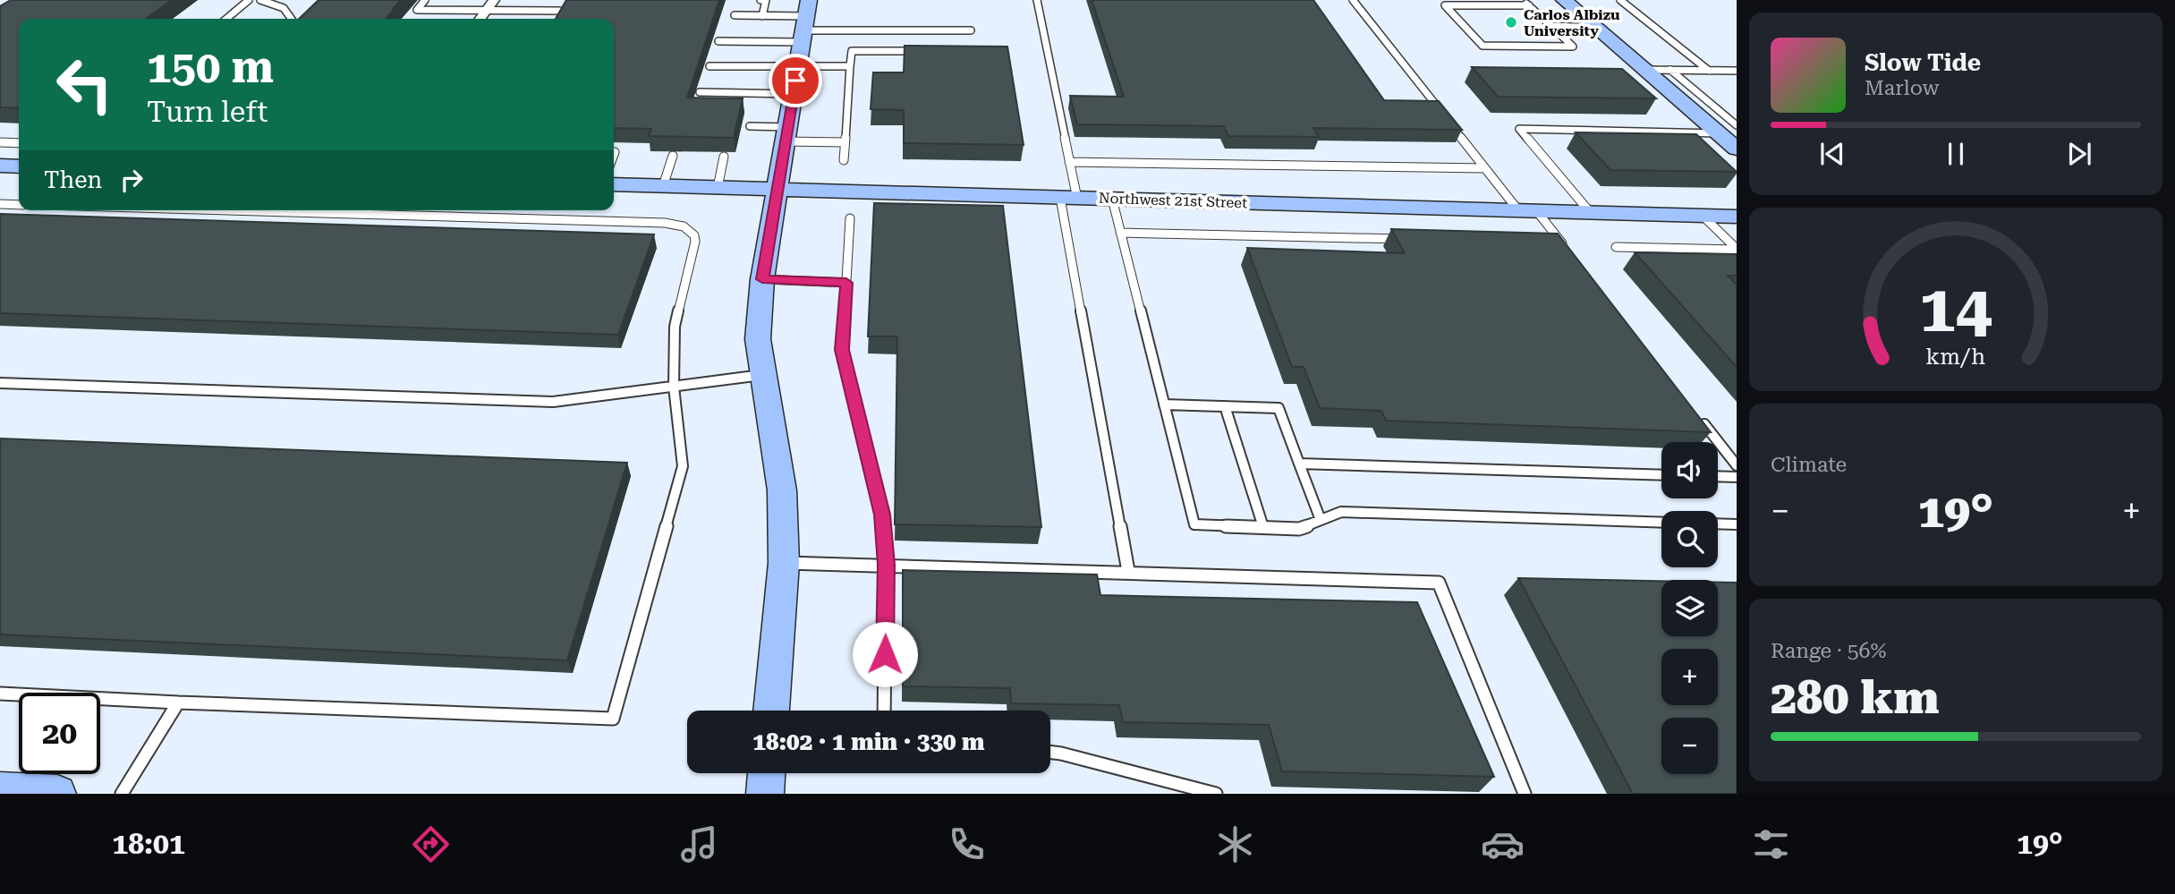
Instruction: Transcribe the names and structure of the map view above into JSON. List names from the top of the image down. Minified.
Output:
{"streets":{"street":["Northwest 21st Street"]},"places":["Carlos Albizu University"],"page":{"turn":["150 m","Turn left"],"song":["Slow Tide","Marlow"],"then":"Then","tile":["Climate",["Range · 56%","280 km"]],"map_buttons":["+","−"],"heat":["−","19°","+"],"limit":"20","trip":"18:02 · 1 min · 330 m","tabs":["18:01","19°"],"gauge":["14","km/h"]}}
